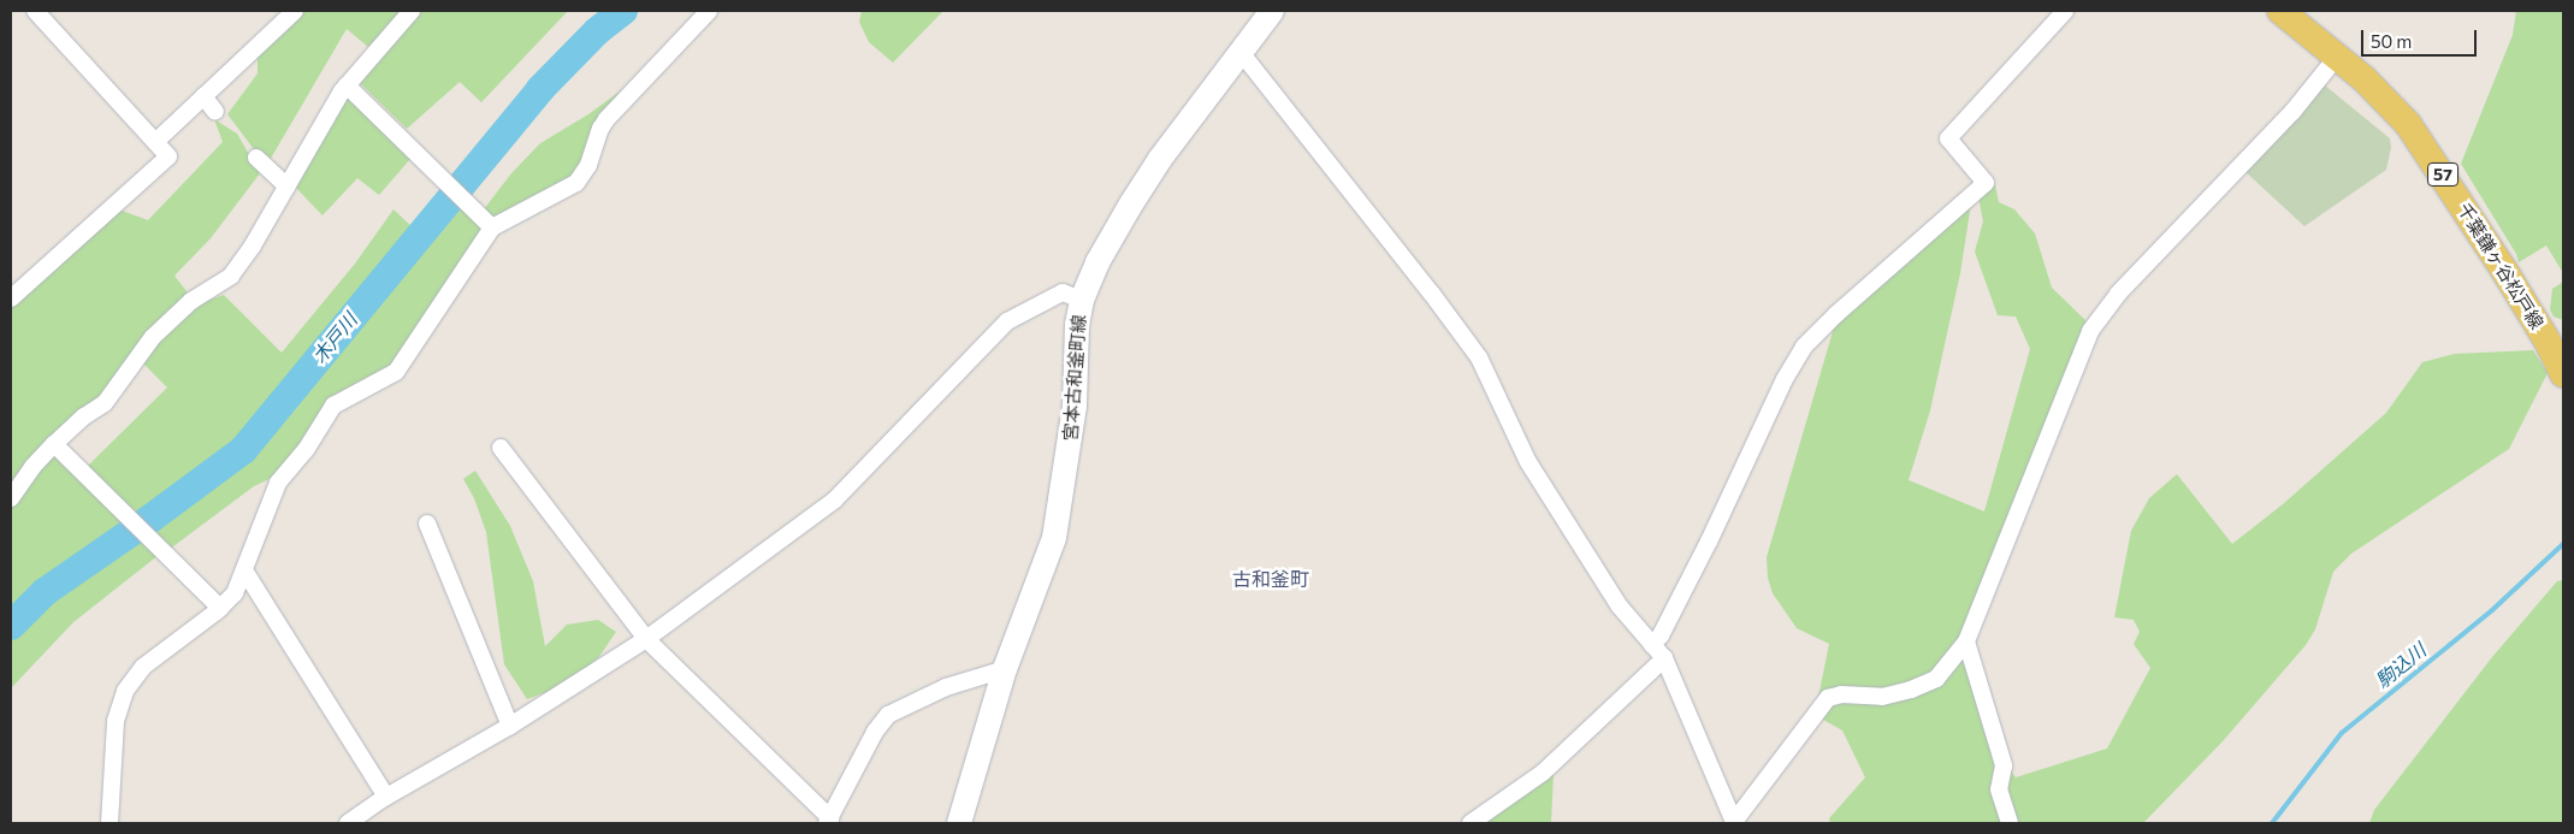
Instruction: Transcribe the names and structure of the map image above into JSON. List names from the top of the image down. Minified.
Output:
{"streets":{"main road":["57","千葉鎌ヶ谷松戸線"],"street":["宮本古和釜町線"]},"districts":["古和釜町"],"water":["木戸川","駒込川"],"scale_bar":"50 m"}
